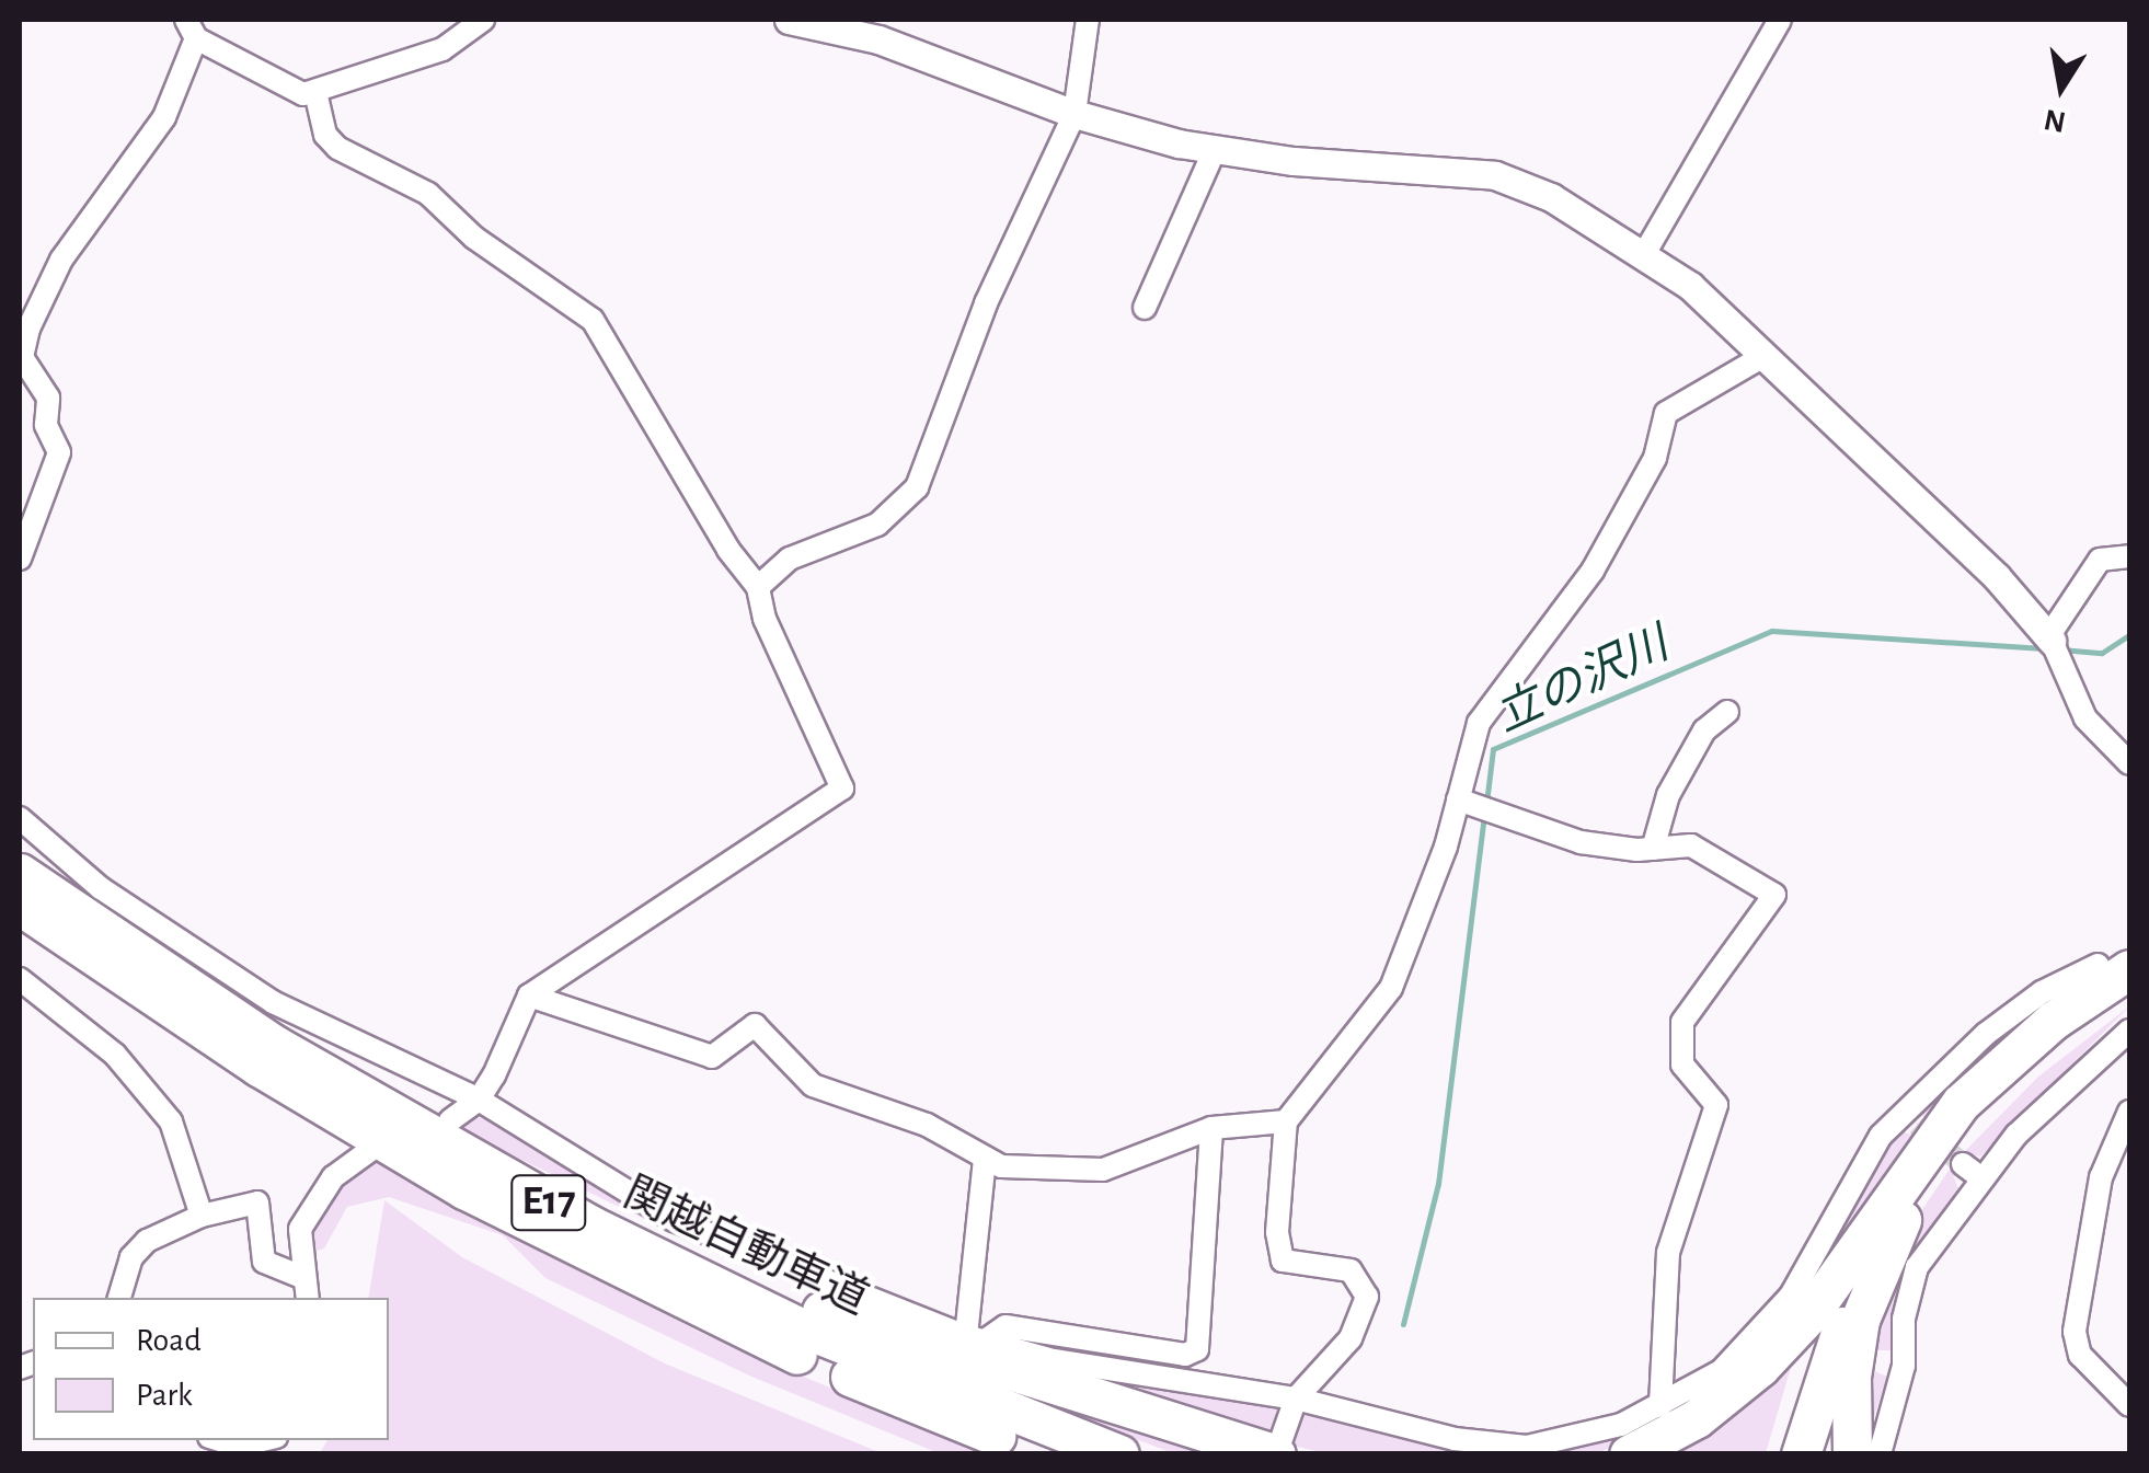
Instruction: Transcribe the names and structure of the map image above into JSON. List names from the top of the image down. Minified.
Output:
{"streets":{"highway":["E17","関越自動車道"]},"water":["立の沢川"],"legend":["Road","Park"],"north":"bottom"}
